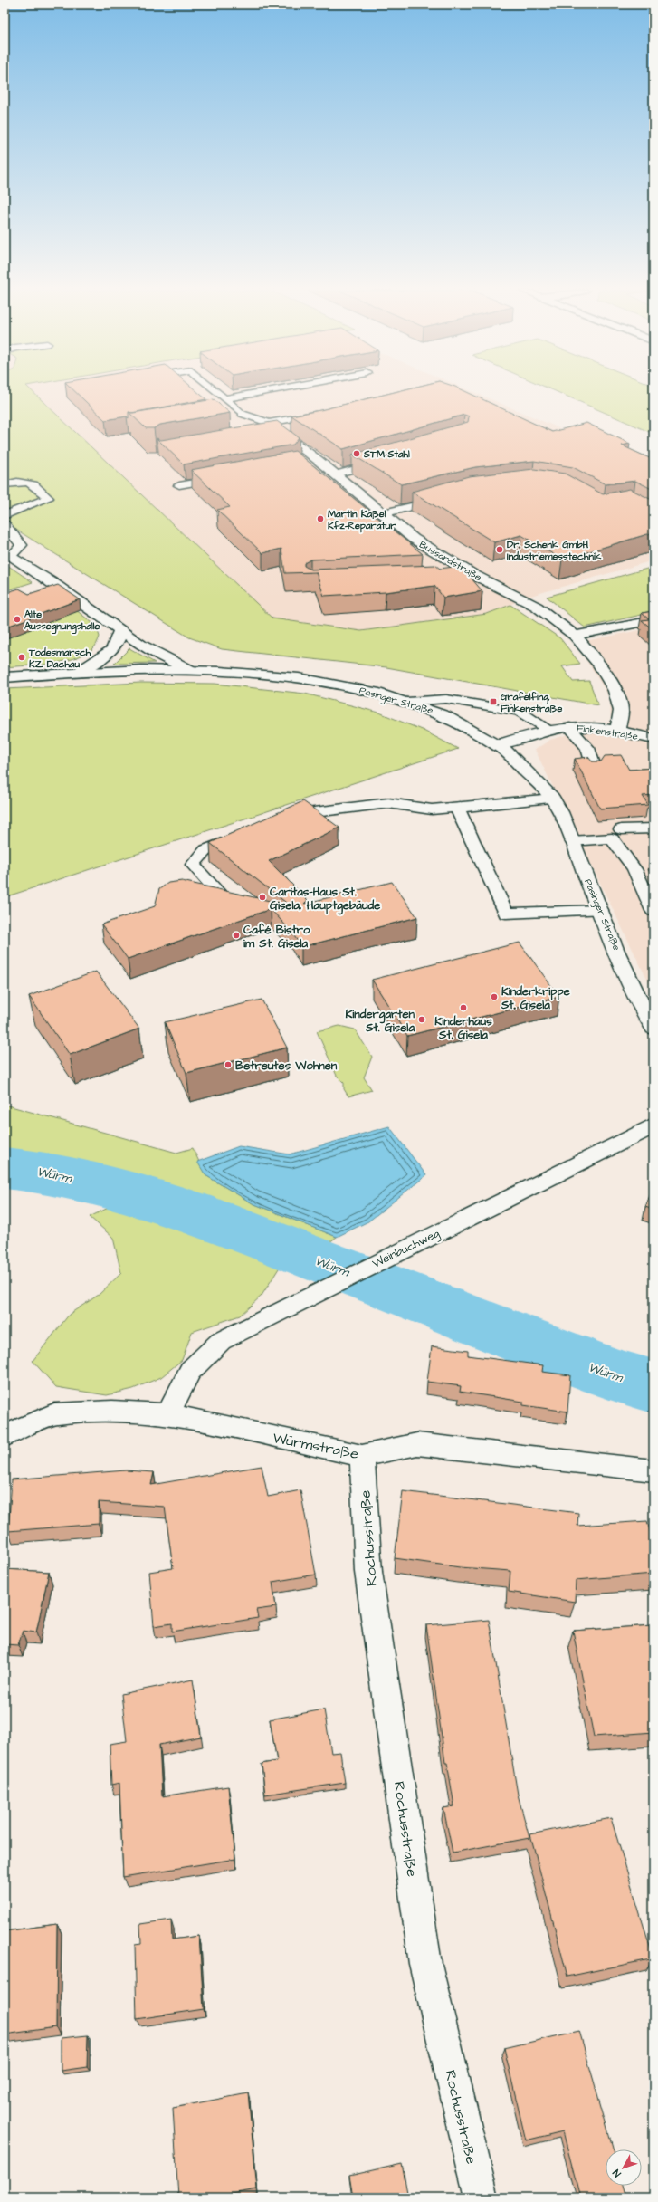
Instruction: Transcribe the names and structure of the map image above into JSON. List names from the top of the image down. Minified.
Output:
{"streets":{"street":["Bussardstraße","Pasinger Straße","Finkenstraße","Weinbuchweg","Würmstraße","Rochusstraße"]},"crossings":[["Bussardstraße","Finkenstraße"],["Pasinger Straße","Finkenstraße"],["Weinbuchweg","Würmstraße"],["Würmstraße","Rochusstraße"]],"water":["Würm"],"places":{"other":["STM-Stahl","Martin Kaßel Kfz-Reparatur","Dr. Schenk GmbH Industriemesstechnik","Alte Aussegnungshalle","Todesmarsch KZ Dachau","Caritas-Haus St. Gisela, Hauptgebäude","Café Bistro im St. Gisela","Kinderkrippe St. Gisela","Kinderhaus St. Gisela","Kindergarten St. Gisela","Betreutes Wohnen"],"transit":["Gräfelfing, Finkenstraße"]},"north":"bottom left"}
